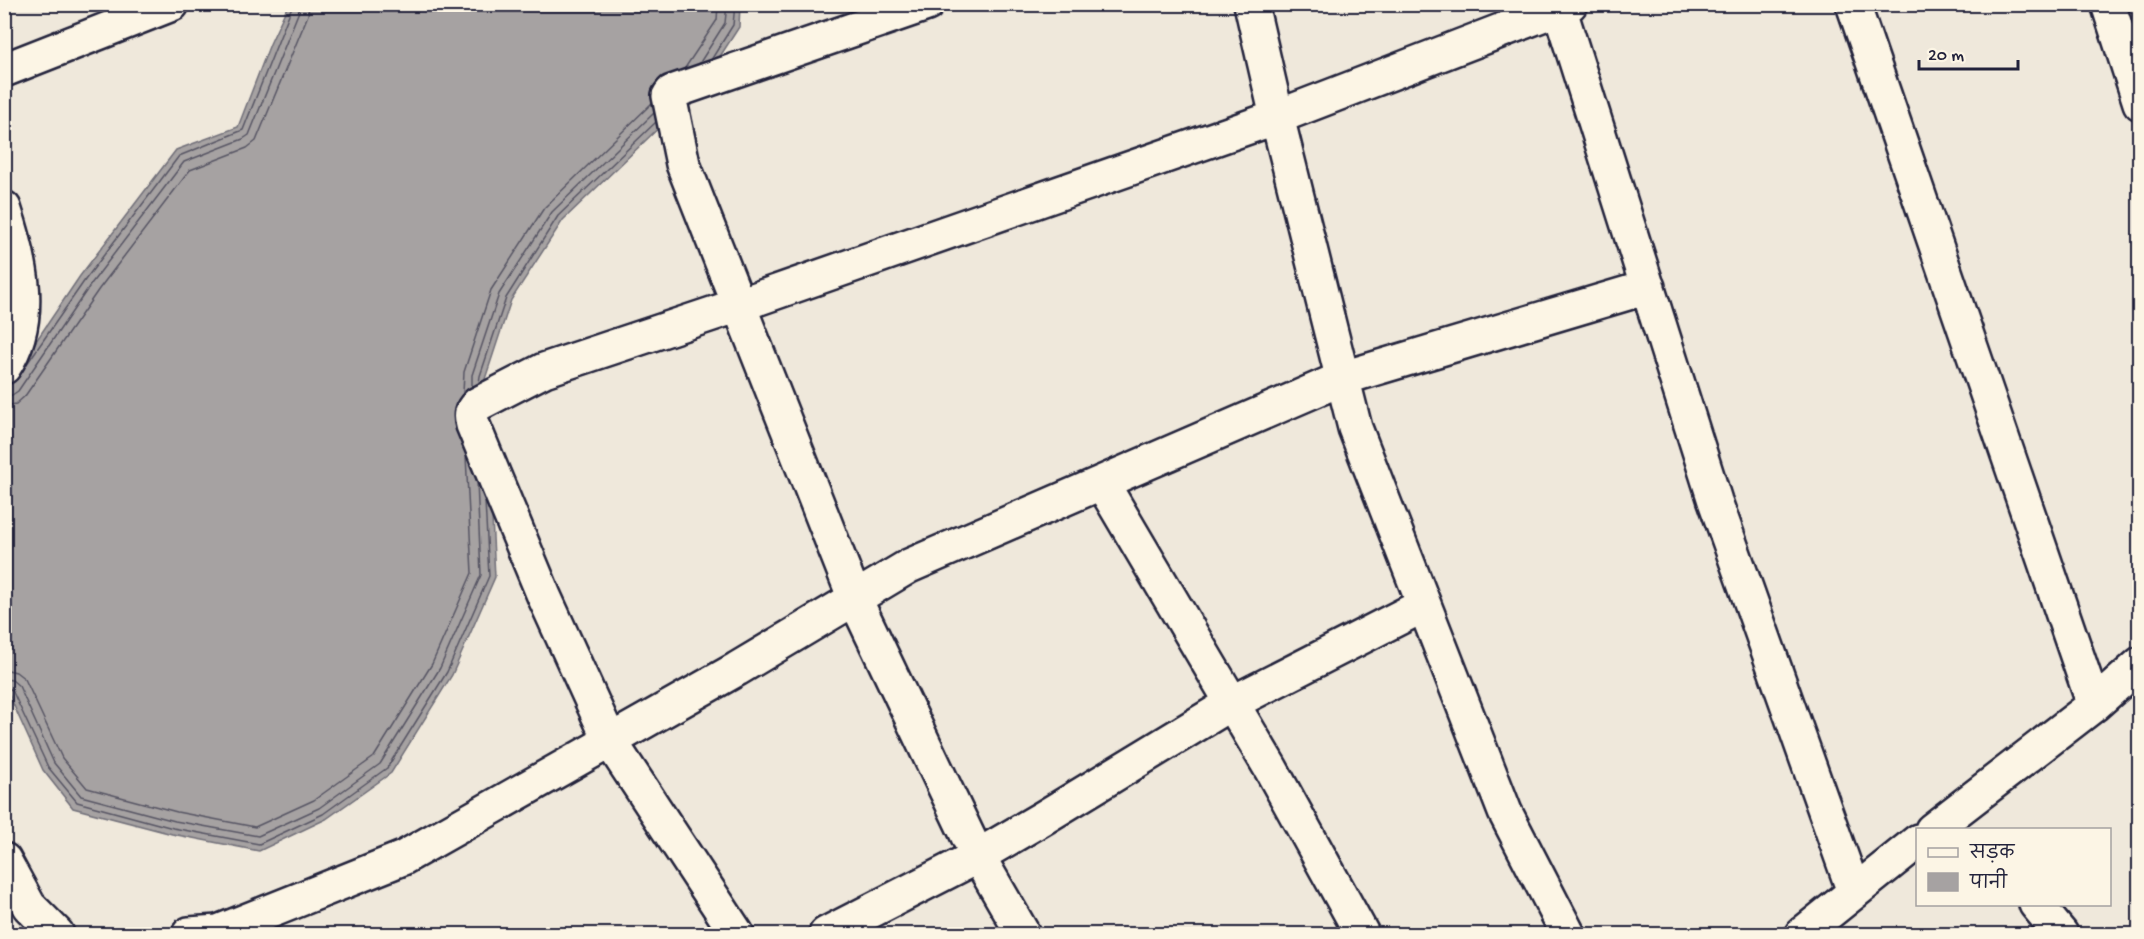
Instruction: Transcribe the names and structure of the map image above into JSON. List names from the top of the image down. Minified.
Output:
{"legend":["सड़क","पानी"],"scale_bar":"20 m"}
